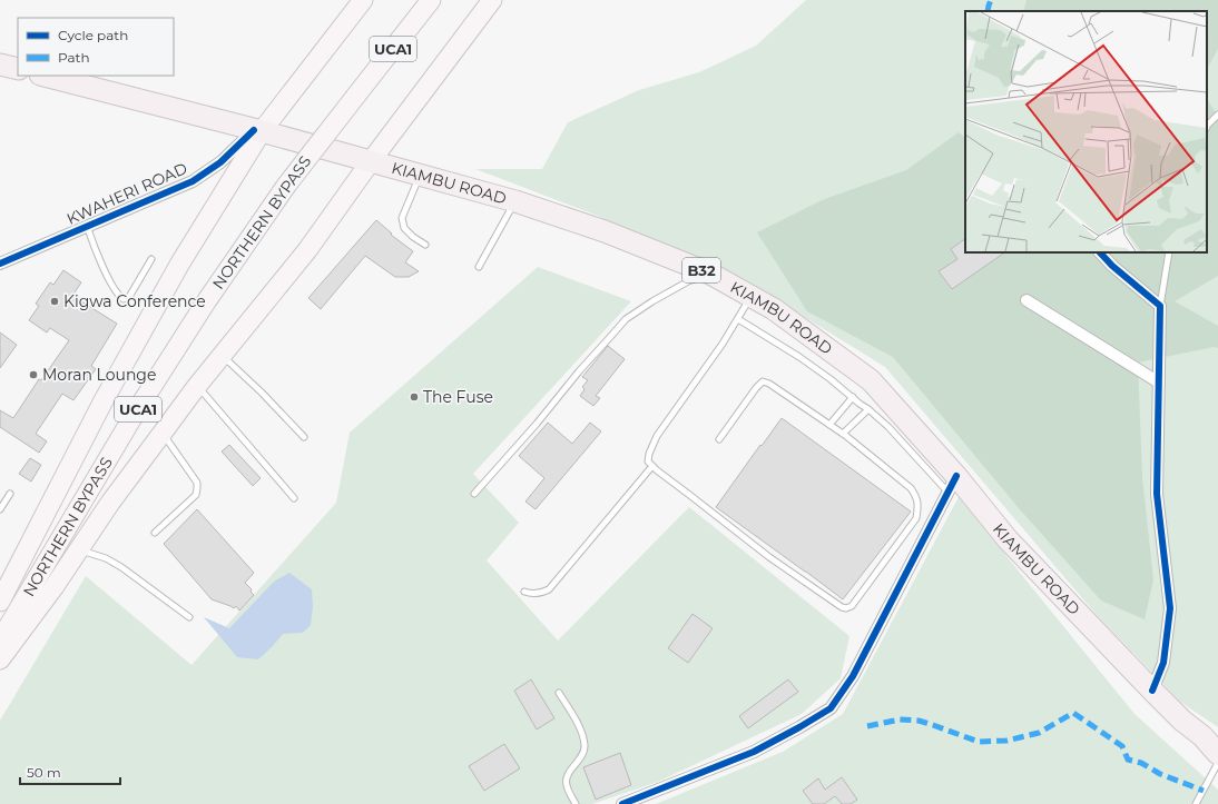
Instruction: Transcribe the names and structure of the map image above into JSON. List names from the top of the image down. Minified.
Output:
{"streets":{"highway":["KIAMBU ROAD","B32"],"main road":["UCA1","NORTHERN BYPASS"],"street":["KWAHERI ROAD"]},"crossings":[["KIAMBU ROAD","KWAHERI ROAD"]],"places":["Kigwa Conference","Moran Lounge","The Fuse"],"legend":["Cycle path","Path"],"scale_bar":"50 m"}
